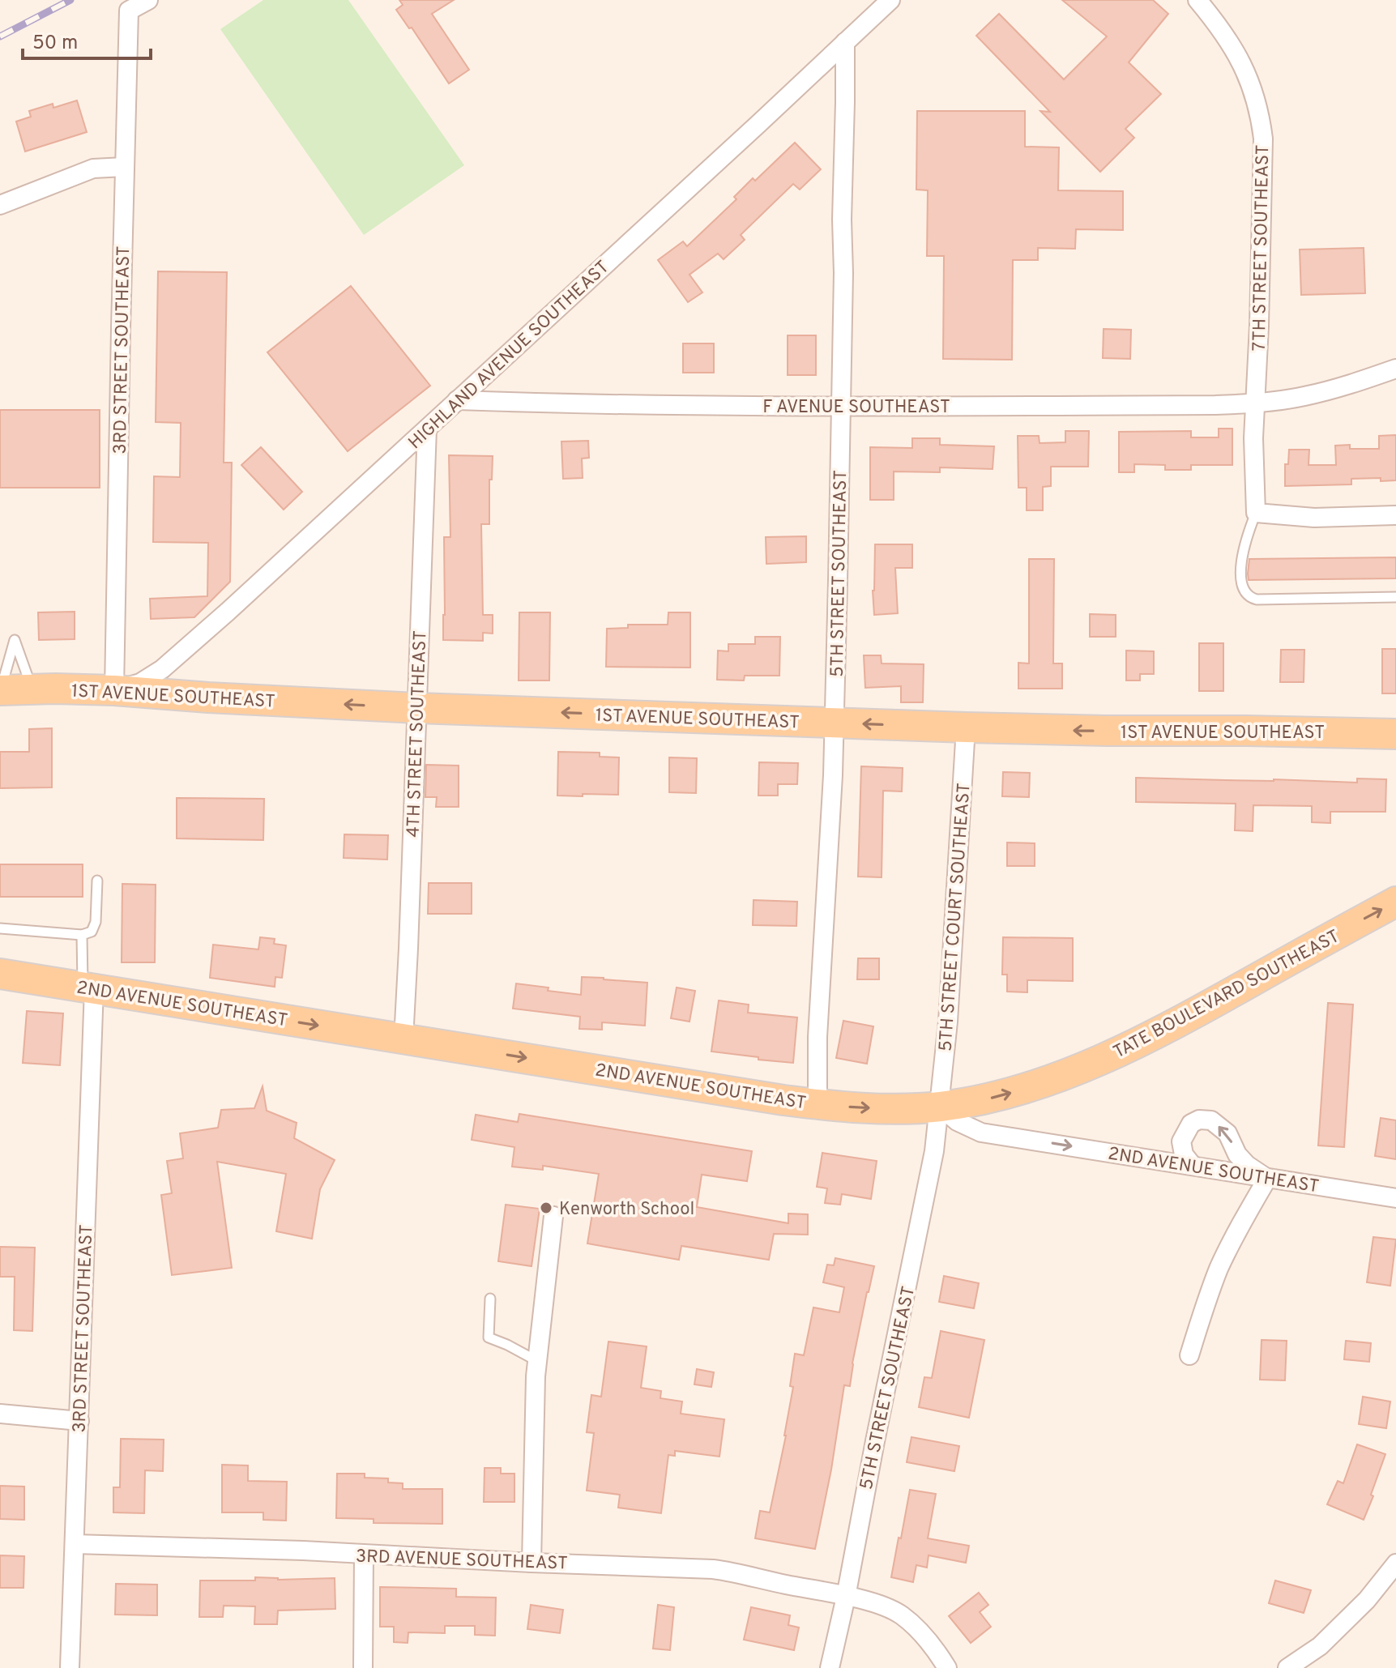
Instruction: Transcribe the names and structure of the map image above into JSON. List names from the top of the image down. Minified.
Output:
{"streets":{"main road":["1ST AVENUE SOUTHEAST","TATE BOULEVARD SOUTHEAST","2ND AVENUE SOUTHEAST"],"street":["7TH STREET SOUTHEAST","3RD STREET SOUTHEAST","HIGHLAND AVENUE SOUTHEAST","F AVENUE SOUTHEAST","5TH STREET SOUTHEAST","4TH STREET SOUTHEAST","5TH STREET COURT SOUTHEAST","3RD AVENUE SOUTHEAST"]},"crossings":[["7TH STREET SOUTHEAST","F AVENUE SOUTHEAST"],["3RD STREET SOUTHEAST","HIGHLAND AVENUE SOUTHEAST"],["3RD STREET SOUTHEAST","1ST AVENUE SOUTHEAST"],["3RD STREET SOUTHEAST","2ND AVENUE SOUTHEAST"],["3RD STREET SOUTHEAST","3RD AVENUE SOUTHEAST"],["HIGHLAND AVENUE SOUTHEAST","F AVENUE SOUTHEAST"],["HIGHLAND AVENUE SOUTHEAST","5TH STREET SOUTHEAST"],["HIGHLAND AVENUE SOUTHEAST","1ST AVENUE SOUTHEAST"],["HIGHLAND AVENUE SOUTHEAST","4TH STREET SOUTHEAST"],["F AVENUE SOUTHEAST","5TH STREET SOUTHEAST"],["5TH STREET SOUTHEAST","1ST AVENUE SOUTHEAST"],["5TH STREET SOUTHEAST","5TH STREET COURT SOUTHEAST"],["5TH STREET SOUTHEAST","TATE BOULEVARD SOUTHEAST"],["5TH STREET SOUTHEAST","2ND AVENUE SOUTHEAST"],["5TH STREET SOUTHEAST","3RD AVENUE SOUTHEAST"],["1ST AVENUE SOUTHEAST","4TH STREET SOUTHEAST"],["1ST AVENUE SOUTHEAST","5TH STREET COURT SOUTHEAST"],["4TH STREET SOUTHEAST","2ND AVENUE SOUTHEAST"],["5TH STREET COURT SOUTHEAST","TATE BOULEVARD SOUTHEAST"],["5TH STREET COURT SOUTHEAST","2ND AVENUE SOUTHEAST"],["TATE BOULEVARD SOUTHEAST","2ND AVENUE SOUTHEAST"]],"one_way":["1ST AVENUE SOUTHEAST","TATE BOULEVARD SOUTHEAST","2ND AVENUE SOUTHEAST"],"places":["Kenworth School"],"scale_bar":"50 m"}
